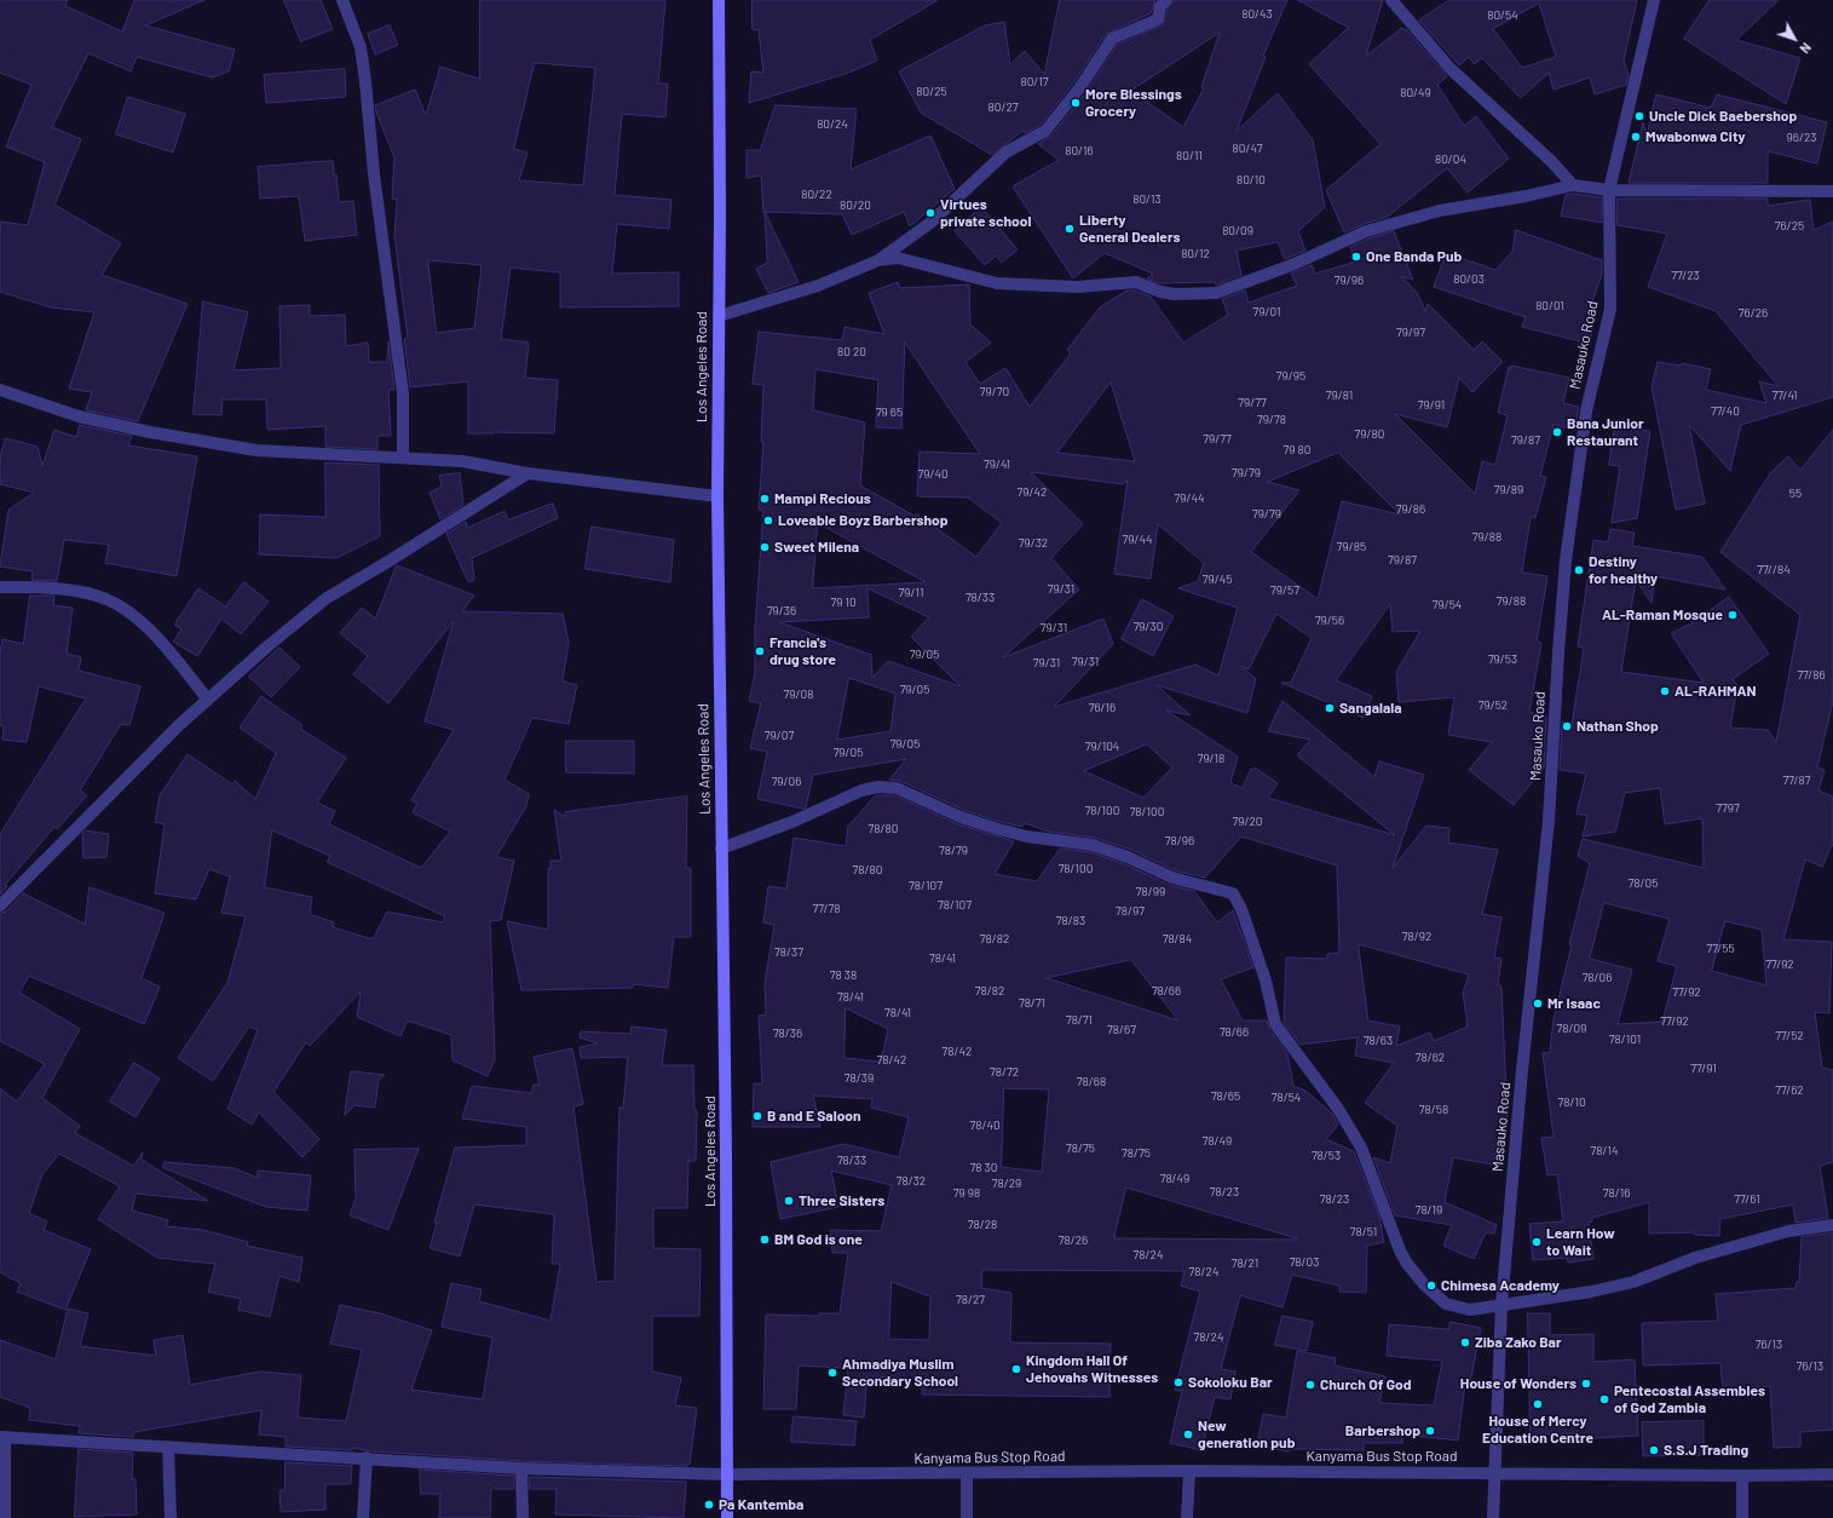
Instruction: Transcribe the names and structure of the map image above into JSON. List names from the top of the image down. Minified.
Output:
{"streets":{"main road":["Los Angeles Road"],"street":["Masauko Road","Kanyama Bus Stop Road"]},"crossings":[["Masauko Road","Kanyama Bus Stop Road"],["Los Angeles Road","Kanyama Bus Stop Road"]],"places":["More Blessings Grocery","Uncle Dick Baebershop","Mwabonwa City","Virtues private school","Liberty General Dealers","One Banda Pub","Bana Junior Restaurant","Mampi Recious","Loveable Boyz Barbershop","Sweet Milena","Destiny for healthy","AL-Raman Mosque","Francia's drug store","AL-RAHMAN","Sangalala","Nathan Shop","Mr Isaac","B and E Saloon","Three Sisters","BM God is one","Learn How to Wait","Chimesa Academy","Ziba Zako Bar","Kingdom Hall Of Jehovahs Witnesses","Ahmadiya Muslim Secondary School","Sokoloku Bar","House of Wonders","Church Of God","Pentecostal Assembles of God Zambia","House of Mercy Education Centre","Barbershop","New generation pub","S.S.J Trading","Pa Kantemba"],"house_numbers":["80/43","80/54","80/17","80/25","80/49","80/27","80/24","96/23","80/47","80/16","80/11","80/04","80/10","80/22","80/13","80/20","76/25","80/09","80/12","77/23","80/03","79/96","80/01","79/01","76/26","79/97","80 20","79/95","79/70","79/81","77/41","79/77","79/91","77/40","79 65","79/78","79/80","79/77","79/87","79 80","79/41","79/79","79/40","79/89","79/42","55","79/44","79/86","79/79","79/88","79/44","79/32","79/85","79/87","77//84","79/45","79/31","79/57","79/11","78/33","79/88","79 10","79/54","79/36","79/56","79/30","79/31","79/05","79/53","79/31","79/31","77/86","79/05","79/08","79/52","76/16","79/07","79/05","79/104","79/05","79/18","77/87","79/06","7797","78/100","78/100","79/20","78/80","78/96","78/79","78/100","78/80","78/05","78/107","78/99","78/107","77/78","78/97","78/83","78/92","78/82","78/84","77/55","78/37","78/41","77/92","78 38","78/06","78/82","78/66","77/92","78/41","78/71","78/41","78/71","77/92","78/09","78/67","78/66","78/36","77/52","78/101","78/63","78/42","78/62","78/42","77/91","78/72","78/39","78/68","77/62","78/65","78/54","78/10","78/58","78/40","78/49","78/75","78/14","78/75","78/53","78/33","78 30","78/49","78/32","78/29","78/23","79 98","78/16","78/23","77/61","78/19","78/28","78/51","78/26","78/24","78/03","78/21","78/24","78/27","78/24","76/13","76/13"],"north":"bottom right"}
